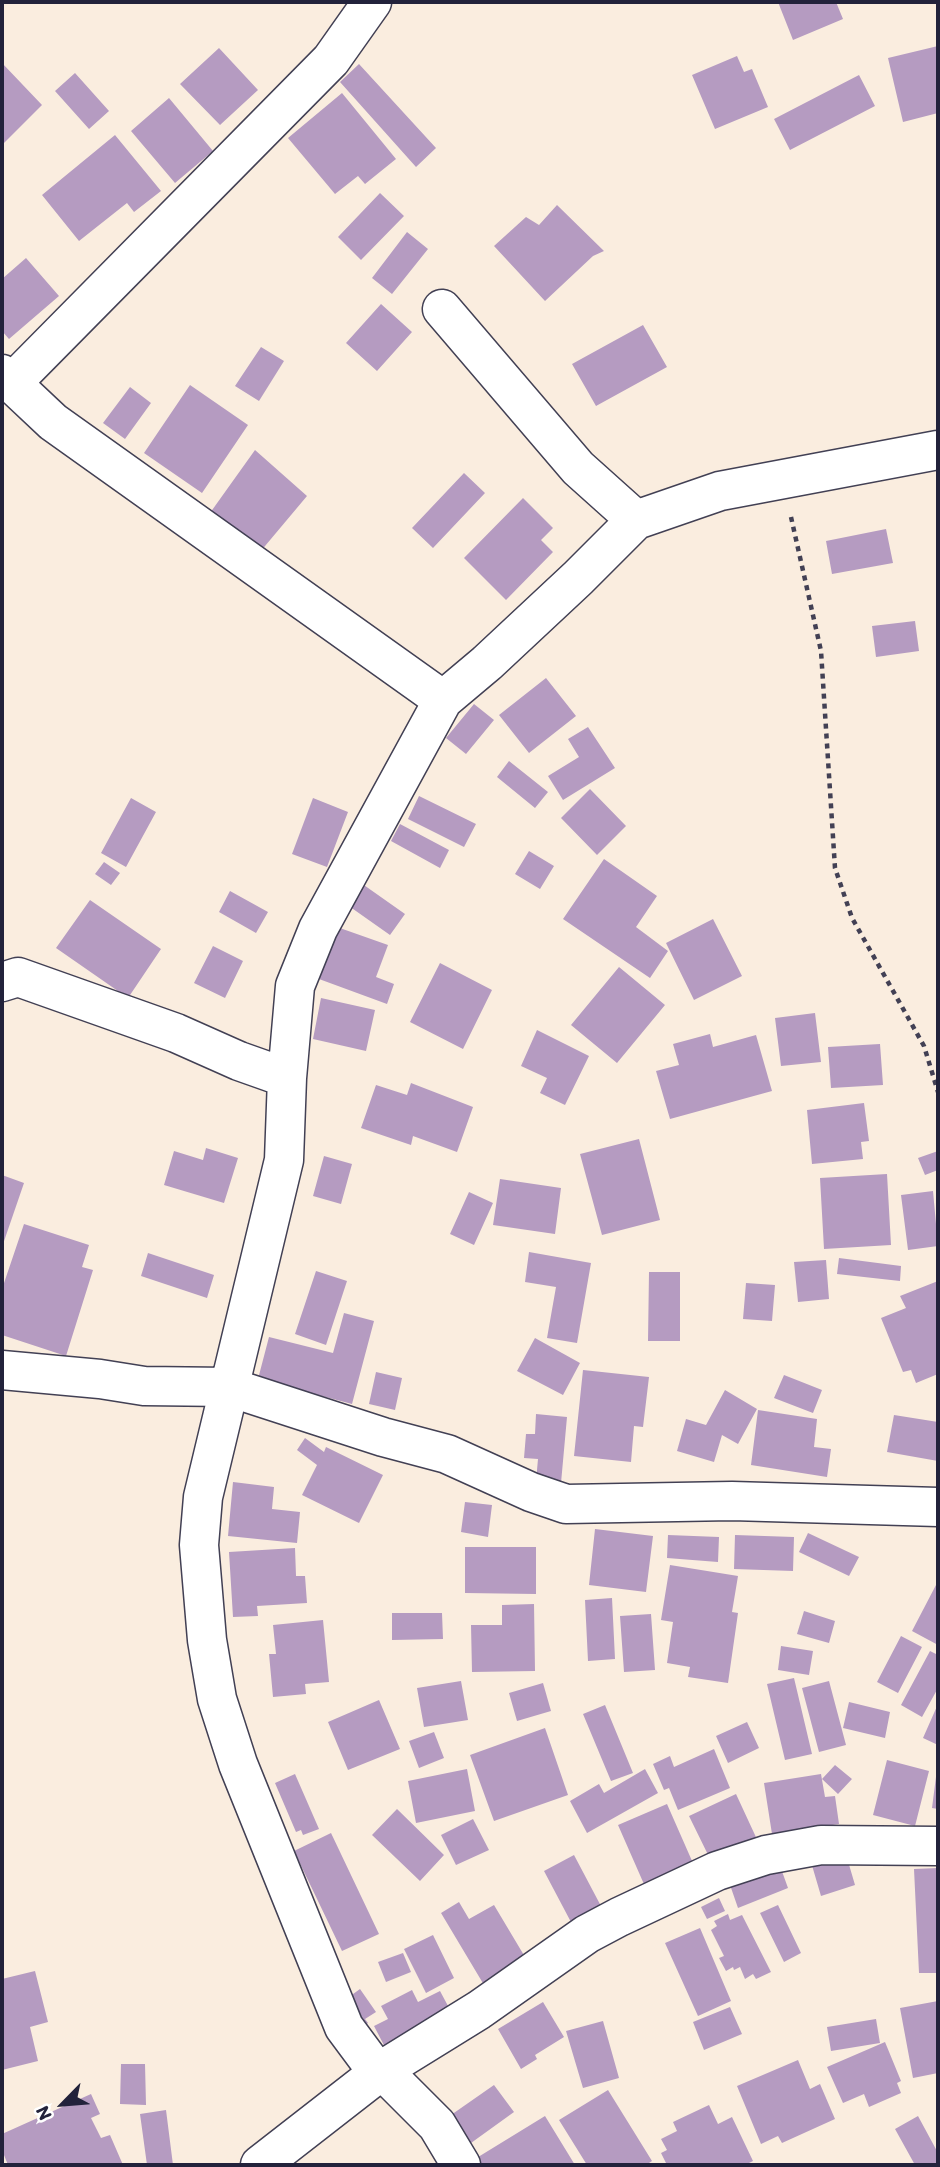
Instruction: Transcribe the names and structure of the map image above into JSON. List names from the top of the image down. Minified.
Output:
{"north":"bottom left"}
